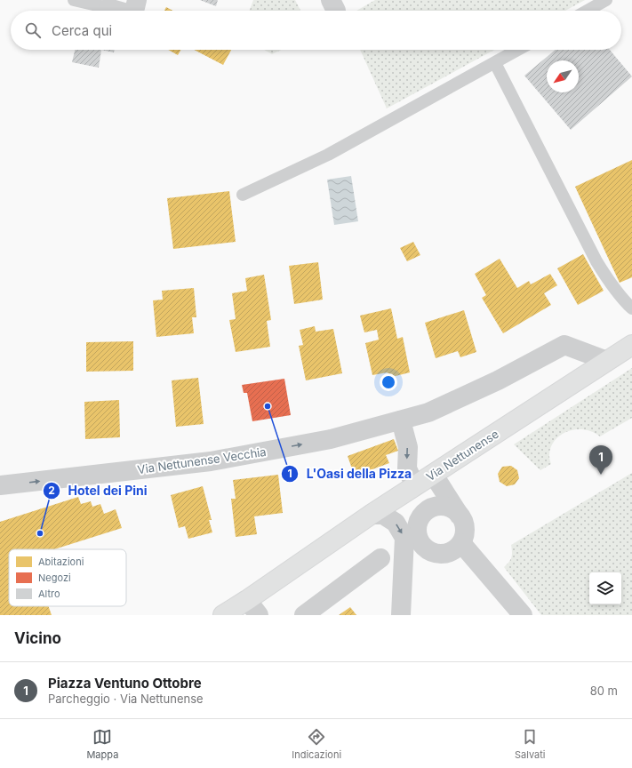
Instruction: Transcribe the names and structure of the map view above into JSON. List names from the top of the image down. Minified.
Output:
{"streets":{"main road":["Via Nettunense"],"street":["Via Nettunense Vecchia"]},"crossings":[["Via Nettunense","Via Nettunense Vecchia"]],"one_way":["Via Nettunense Vecchia"],"places":["L'Oasi della Pizza","Hotel dei Pini"],"legend":["Abitazioni","Negozi","Altro"],"north":"bottom left","page":{"search":"Cerca qui","pins":"1","heading":"Vicino","list":[{"mark":"1","name":"Piazza Ventuno Ottobre","note":"Parcheggio · Via Nettunense","value":"80 m"}],"nav":["Mappa","Indicazioni","Salvati"]}}
